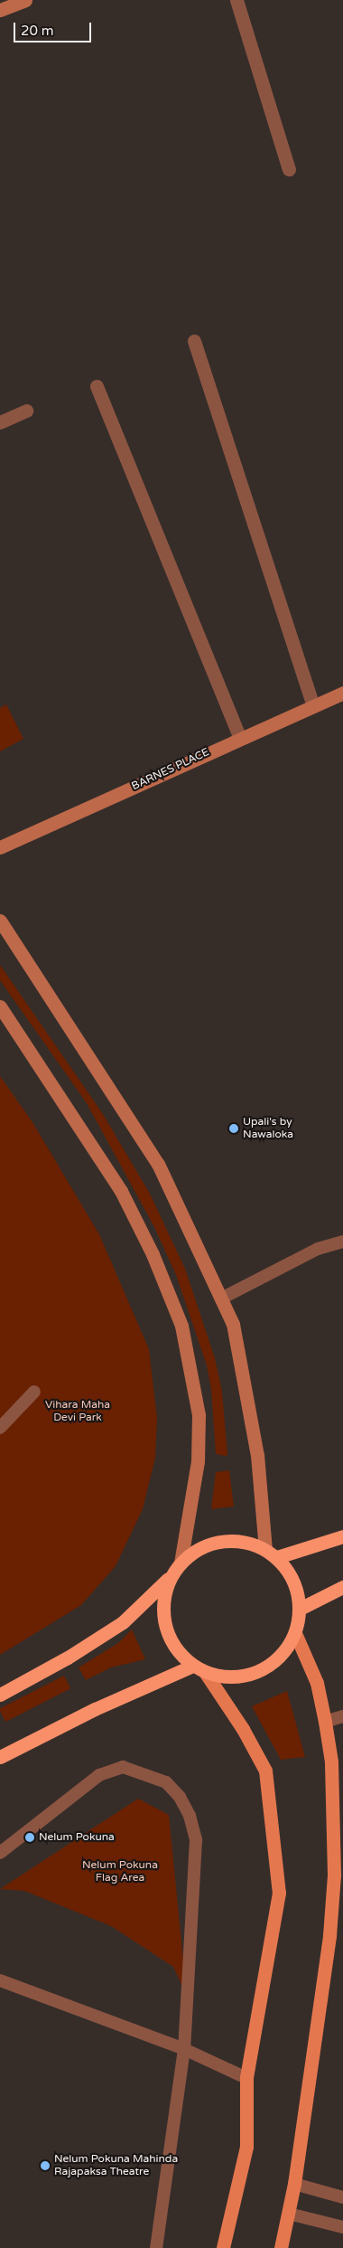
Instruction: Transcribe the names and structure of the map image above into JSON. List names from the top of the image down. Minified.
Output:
{"streets":{"main road":["BARNES PLACE"]},"parks":["Vihara Maha Devi Park","Nelum Pokuna Flag Area"],"places":["Upali's by Nawaloka","Nelum Pokuna","Nelum Pokuna Mahinda Rajapaksa Theatre"],"scale_bar":"20 m"}
